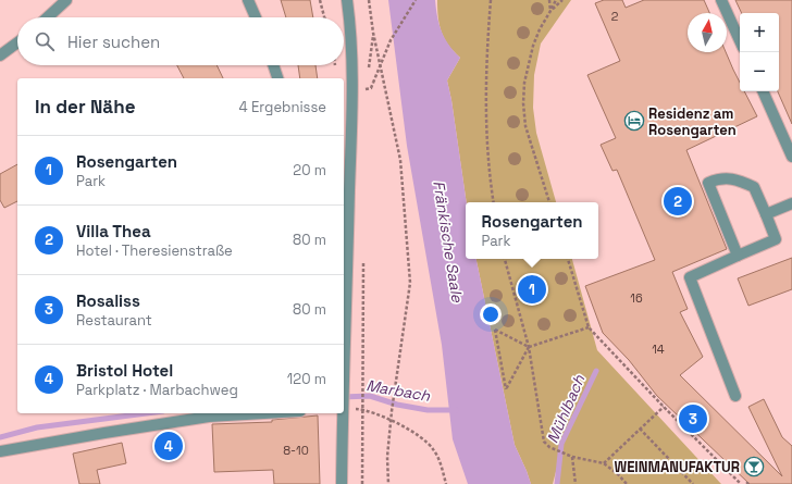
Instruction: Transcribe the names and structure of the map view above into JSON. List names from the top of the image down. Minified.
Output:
{"water":["Fränkische Saale","Marbach","Mühlbach"],"places":{"hotel":["Residenz am Rosengarten"],"bar":["WEINMANUFAKTUR"]},"house_numbers":["2","16","14","8-10"],"north":"top","page":{"map_buttons":["+","−"],"search":"Hier suchen","heading":["In der Nähe","4 Ergebnisse"],"list":[{"mark":"1","name":"Rosengarten","note":"Park","value":"20 m"},{"mark":"2","name":"Villa Thea","note":"Hotel · Theresienstraße","value":"80 m"},{"mark":"3","name":"Rosaliss","note":"Restaurant","value":"80 m"},{"mark":"4","name":"Bristol Hotel","note":"Parkplatz · Marbachweg","value":"120 m"}],"pins":["2","1","3","4"],"popup":["Rosengarten","Park"]}}
